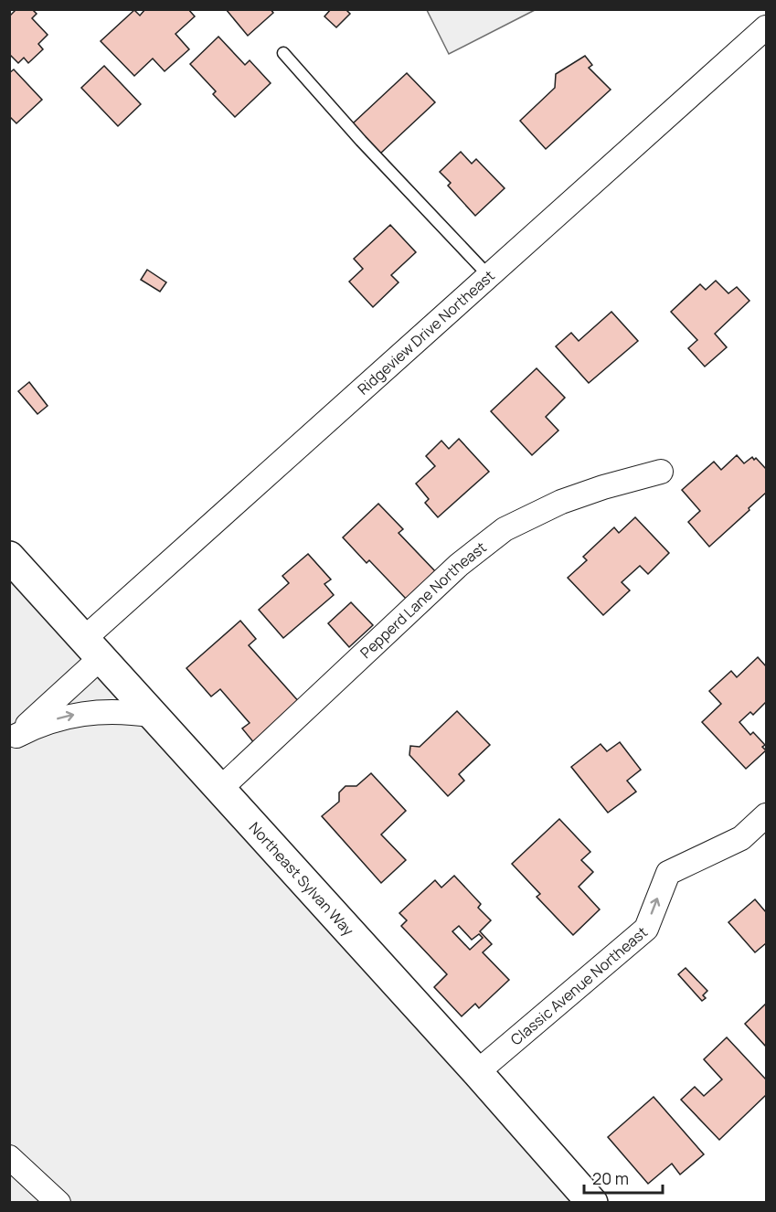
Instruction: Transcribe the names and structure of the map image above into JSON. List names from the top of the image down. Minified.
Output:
{"streets":{"main road":["Northeast Sylvan Way"],"street":["Ridgeview Drive Northeast","Pepperd Lane Northeast","Classic Avenue Northeast"]},"crossings":[["Ridgeview Drive Northeast","Northeast Sylvan Way"],["Pepperd Lane Northeast","Northeast Sylvan Way"],["Northeast Sylvan Way","Classic Avenue Northeast"]],"one_way":["Classic Avenue Northeast"],"scale_bar":"20 m"}
